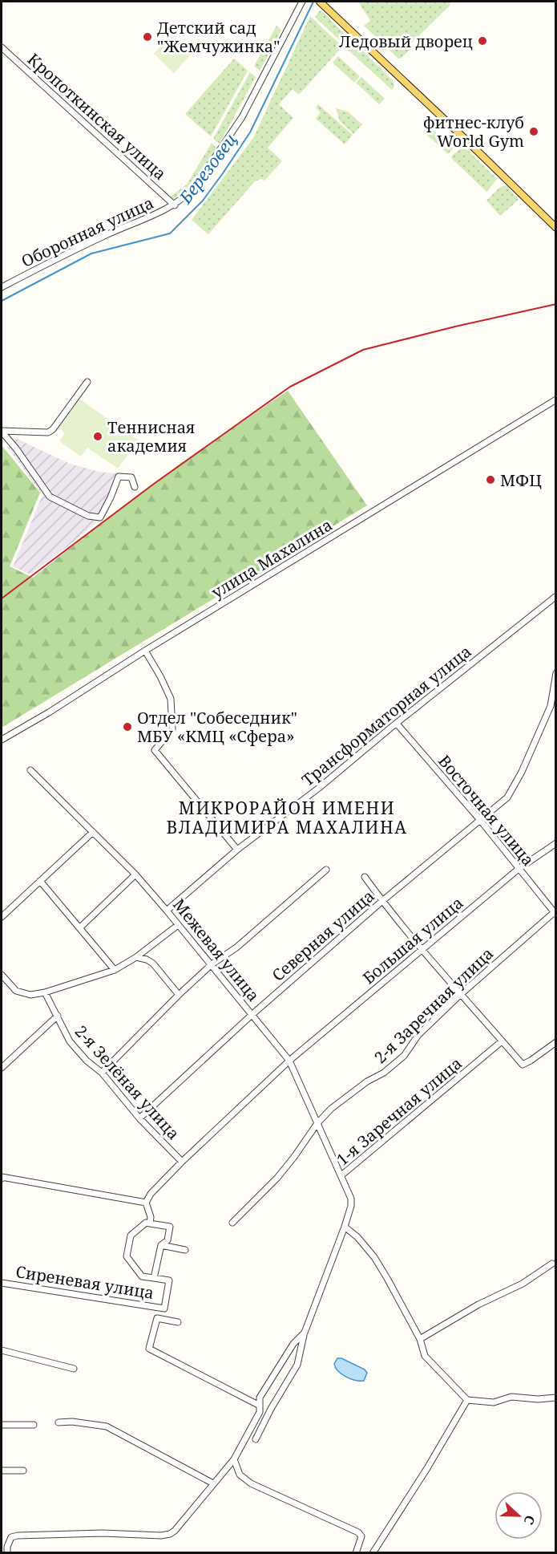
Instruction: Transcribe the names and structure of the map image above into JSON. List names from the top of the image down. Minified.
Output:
{"streets":{"street":["Кропоткинская улица","Оборонная улица","улица Махалина","Трансформаторная улица","Восточная улица","Северная улица","Большая улица","Межевая улица","2-я Заречная улица","2-я Зелёная улица","1-я Заречная улица","Сиреневая улица"]},"crossings":[["Кропоткинская улица","Оборонная улица"],["Трансформаторная улица","Восточная улица"],["Трансформаторная улица","Межевая улица"],["Восточная улица","Северная улица"],["Восточная улица","Большая улица"],["Восточная улица","2-я Заречная улица"],["Северная улица","Межевая улица"],["Северная улица","2-я Зелёная улица"],["Большая улица","Межевая улица"],["Большая улица","2-я Зелёная улица"],["Межевая улица","2-я Заречная улица"],["Межевая улица","2-я Зелёная улица"],["Межевая улица","1-я Заречная улица"]],"districts":["МИКРОРАЙОН ИМЕНИ ВЛАДИМИРА МАХАЛИНА"],"water":["Березовец"],"places":["Детский сад \"Жемчужинка\"","Ледовый дворец","фитнес-клуб World Gym","Теннисная академия","МФЦ","Отдел \"Собеседник\" МБУ «КМЦ «Сфера»"],"north":"right"}
